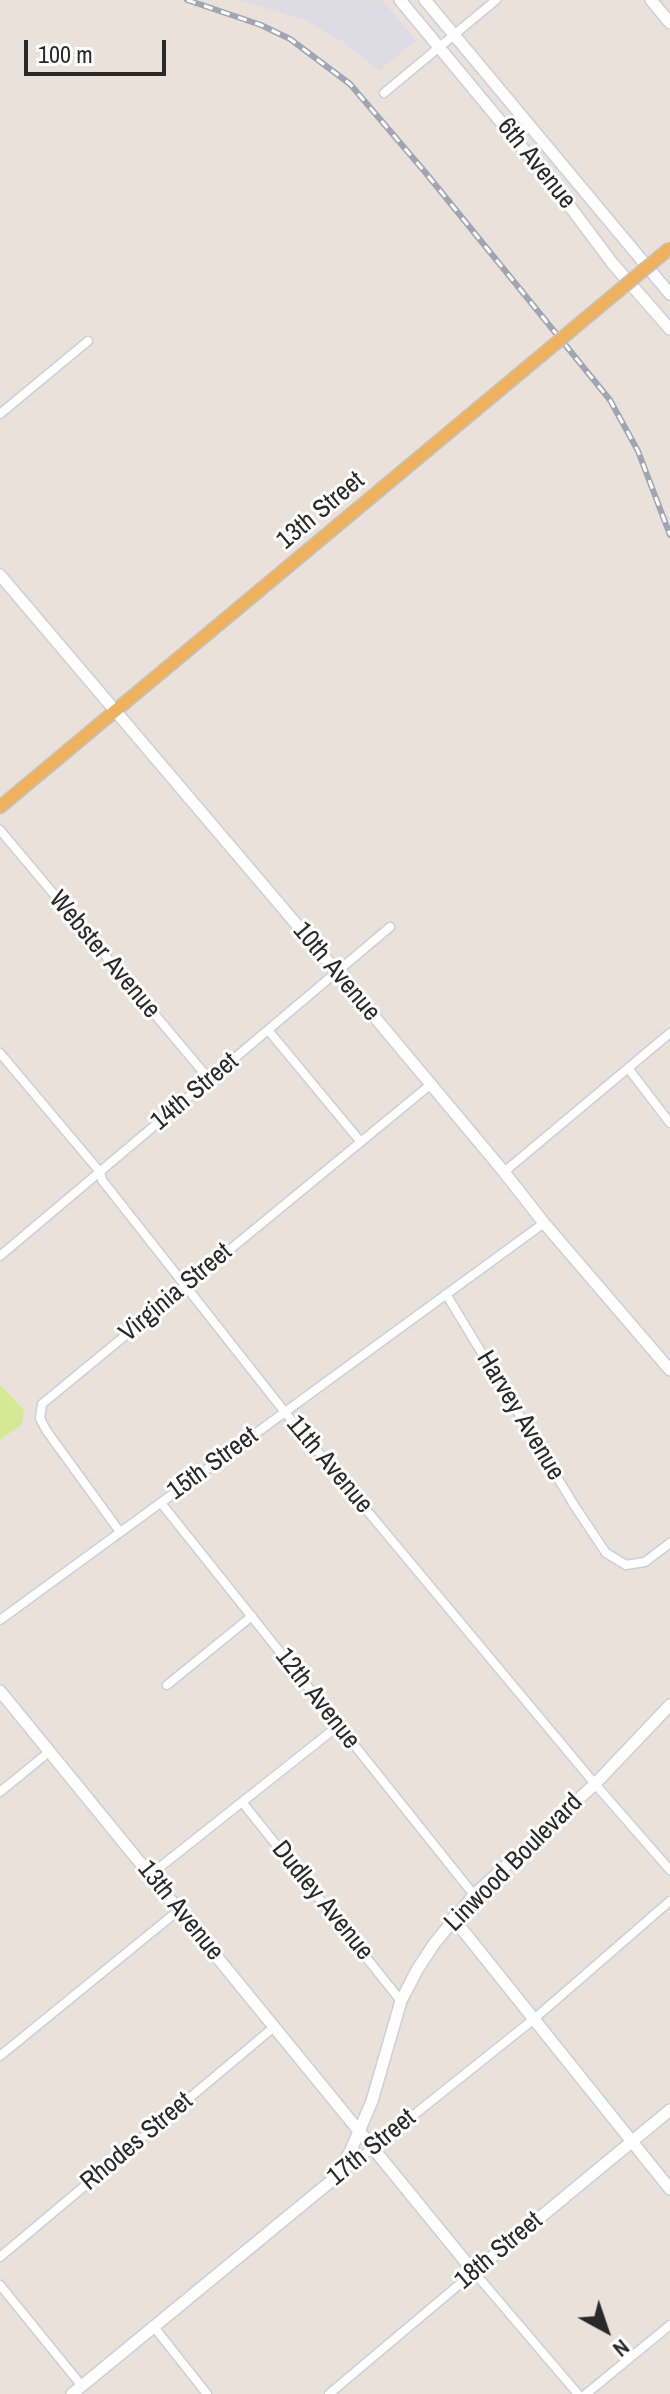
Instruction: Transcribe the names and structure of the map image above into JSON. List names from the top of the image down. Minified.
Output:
{"streets":{"main road":["13th Street"],"street":["6th Avenue","Webster Avenue","10th Avenue","14th Street","Virginia Street","Harvey Avenue","15th Street","11th Avenue","12th Avenue","Linwood Boulevard","Dudley Avenue","13th Avenue","Rhodes Street","17th Street","18th Street"]},"crossings":[["13th Street","10th Avenue"],["Webster Avenue","14th Street"],["10th Avenue","14th Street"],["10th Avenue","Virginia Street"],["10th Avenue","15th Street"],["14th Street","11th Avenue"],["Virginia Street","15th Street"],["Virginia Street","11th Avenue"],["Harvey Avenue","15th Street"],["15th Street","11th Avenue"],["15th Street","12th Avenue"],["11th Avenue","Linwood Boulevard"],["12th Avenue","Linwood Boulevard"],["Linwood Boulevard","Dudley Avenue"],["Linwood Boulevard","13th Avenue"],["13th Avenue","Rhodes Street"],["13th Avenue","17th Street"],["13th Avenue","18th Street"]],"scale_bar":"100 m","north":"bottom right"}
